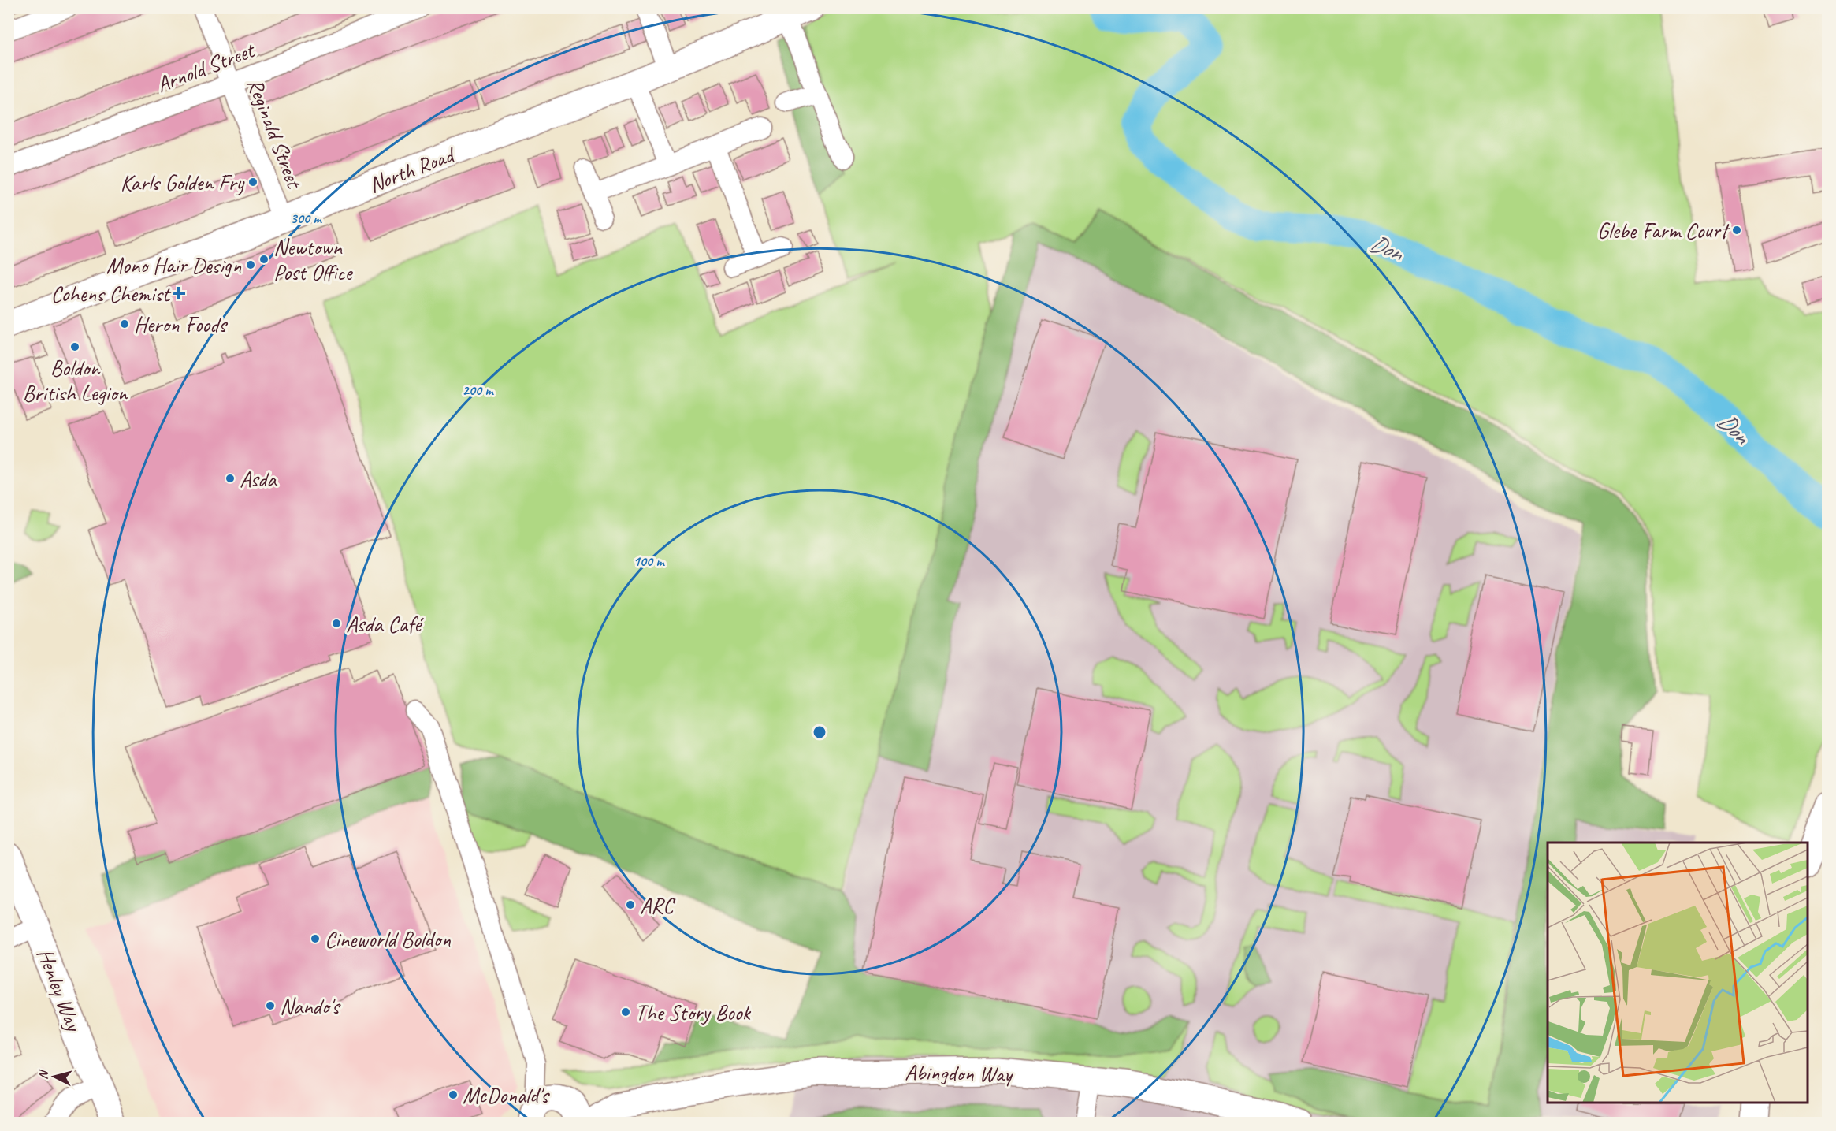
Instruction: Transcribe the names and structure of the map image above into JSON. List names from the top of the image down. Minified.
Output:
{"streets":{"main road":["North Road","Henley Way","Abingdon Way"],"street":["Arnold Street","Reginald Street"]},"crossings":[["Arnold Street","Reginald Street"],["Reginald Street","North Road"]],"water":["Don"],"places":{"other":["Karls Golden Fry","Glebe Farm Court","Newtown Post Office","Mono Hair Design","Heron Foods","Boldon British Legion","Asda","Asda Café","ARC","Cineworld Boldon","Nando's","The Story Book","McDonald's"],"health":["Cohens Chemist"]},"north":"left","rings":["300 m","200 m","100 m"]}
